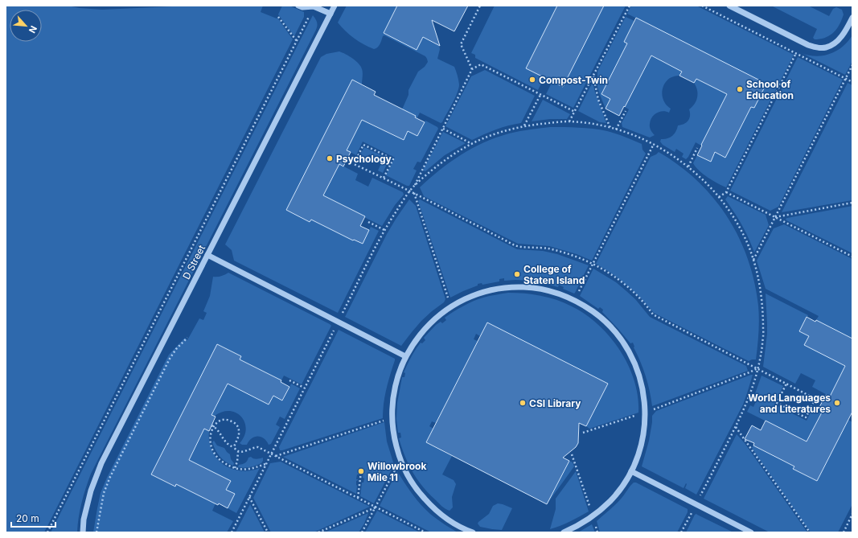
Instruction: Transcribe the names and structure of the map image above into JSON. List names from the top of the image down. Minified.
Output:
{"streets":{"street":["D Street"]},"places":["Compost-Twin","School of Education","Psychology","College of Staten Island","CSI Library","World Languages and Literatures","Willowbrook Mile 11"],"scale_bar":"20 m","north":"bottom right"}
